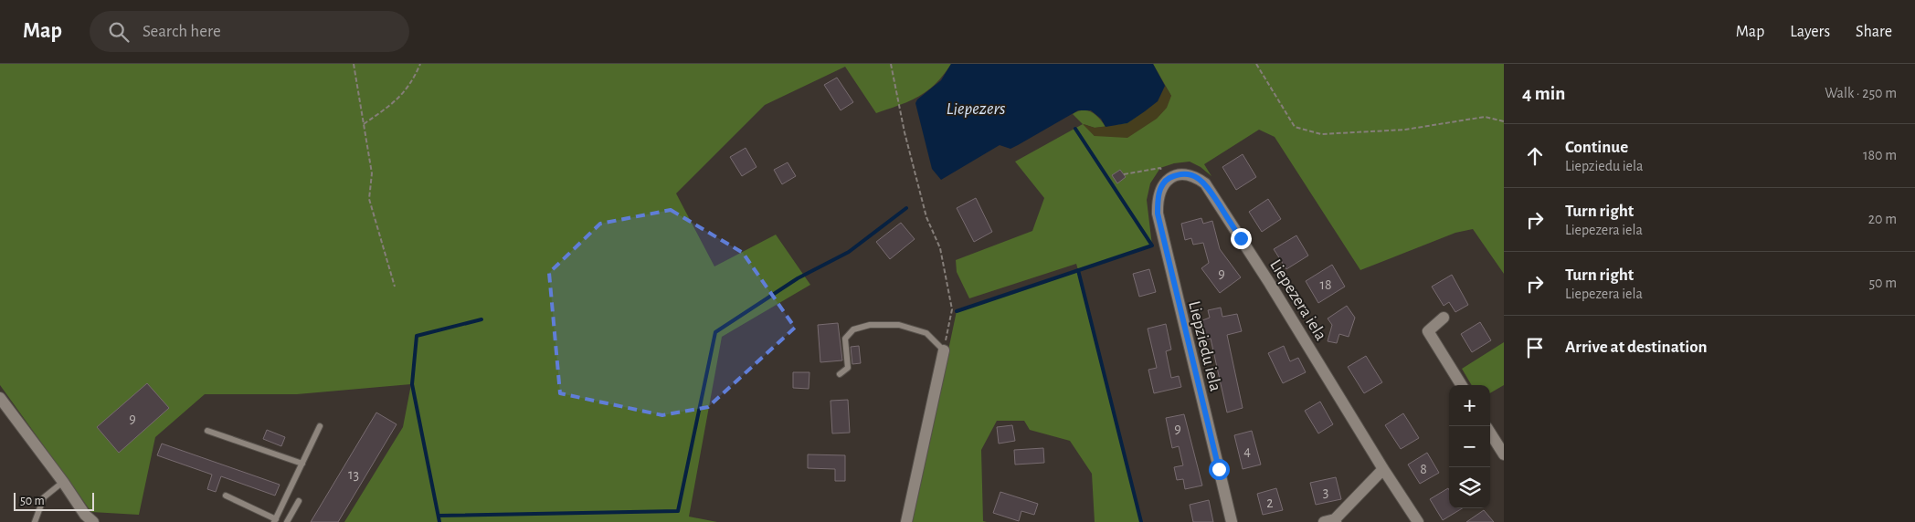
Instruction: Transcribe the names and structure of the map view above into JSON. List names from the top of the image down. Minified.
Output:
{"streets":{"street":["Liepezera iela","Liepziedu iela"]},"crossings":[["Liepezera iela","Liepziedu iela"]],"water":["Liepezers"],"house_numbers":["9","18","9","9","4","8","13","3","2"],"scale_bar":"50 m","page":{"header":"Map","search":"Search here","nav":["Map","Layers","Share"],"heading":["4 min","Walk · 250 m"],"list":[["Continue","Liepziedu iela","180 m"],["Turn right","Liepezera iela","20 m"],["Turn right","Liepezera iela","50 m"],"Arrive at destination"],"map_buttons":["+","−"],"scale":"50 m"}}
